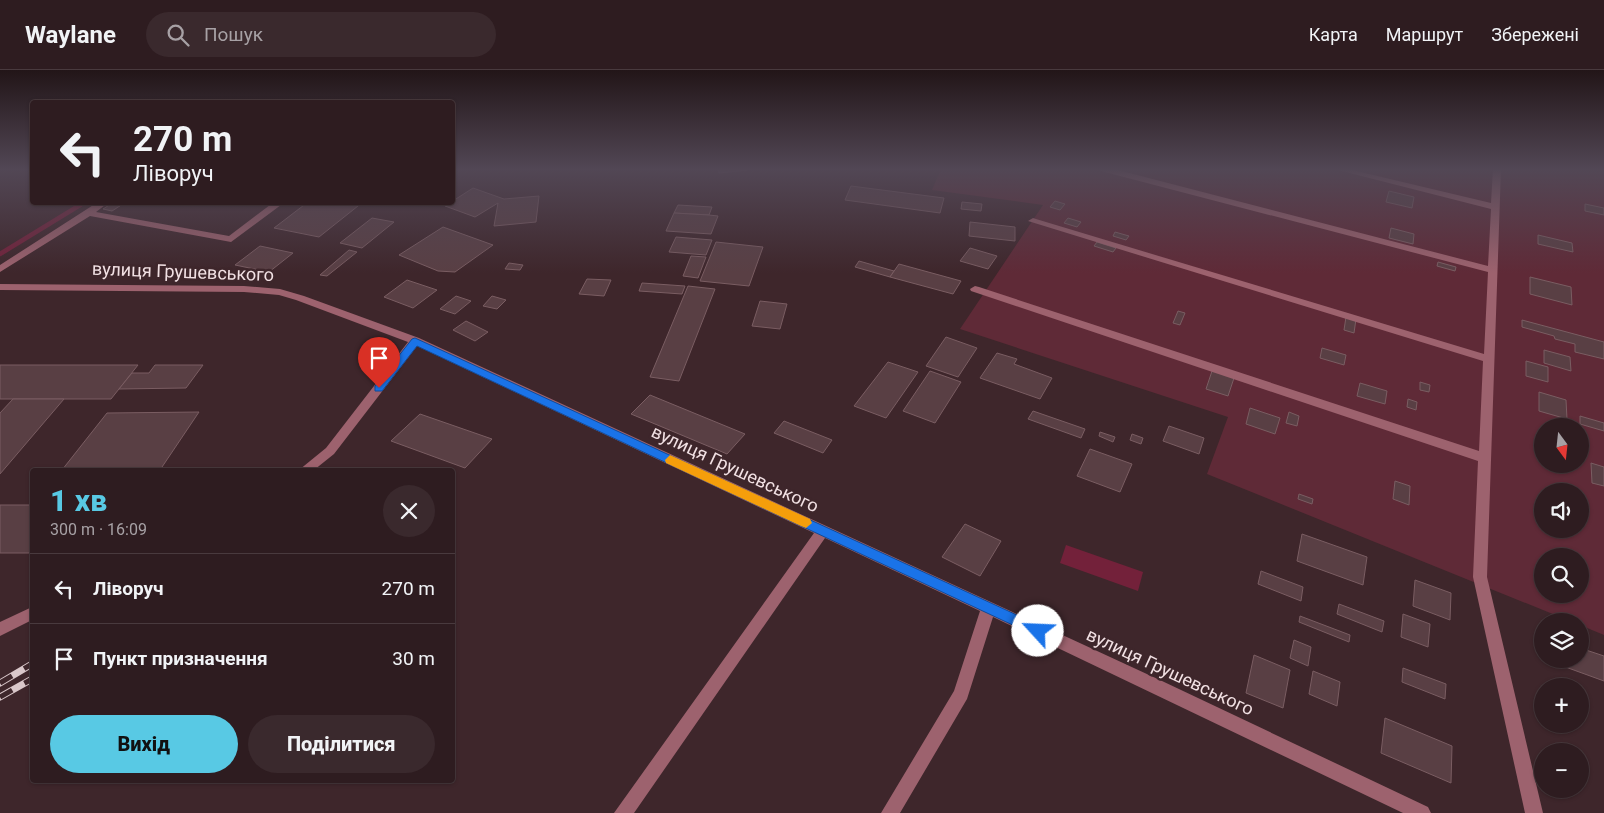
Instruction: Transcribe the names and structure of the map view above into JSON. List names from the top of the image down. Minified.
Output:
{"streets":{"street":["вулиця Грушевського"]},"north":"bottom","page":{"header":"Waylane","search":"Пошук","nav":["Карта","Маршрут","Збережені"],"turn":["270 m","Ліворуч"],"map_buttons":["+","−"],"heading":["1 хв","300 m · 16:09"],"list":[{"name":"Ліворуч","value":"270 m"},{"name":"Пункт призначення","value":"30 m"}],"buttons":["Вихід","Поділитися"]}}
